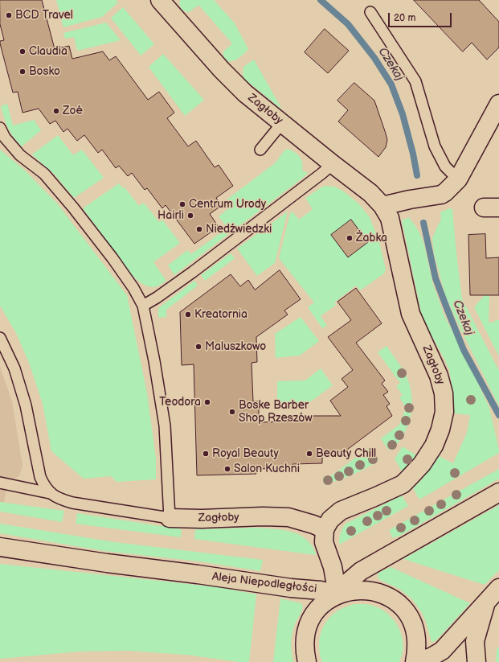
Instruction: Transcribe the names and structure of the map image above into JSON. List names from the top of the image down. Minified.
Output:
{"streets":{"street":["Zagłoby","Aleja Niepodległości"]},"water":["Czekaj"],"places":["BCD Travel","Claudia","Bosko","Zoé","Centrum Urody","Hairli","Niedźwiedzki","Żabka","Kreatornia","Maluszkowo","Teodora","Boske Barber Shop Rzeszów","Royal Beauty","Beauty Chill","Salon Kuchni"],"scale_bar":"20 m"}
